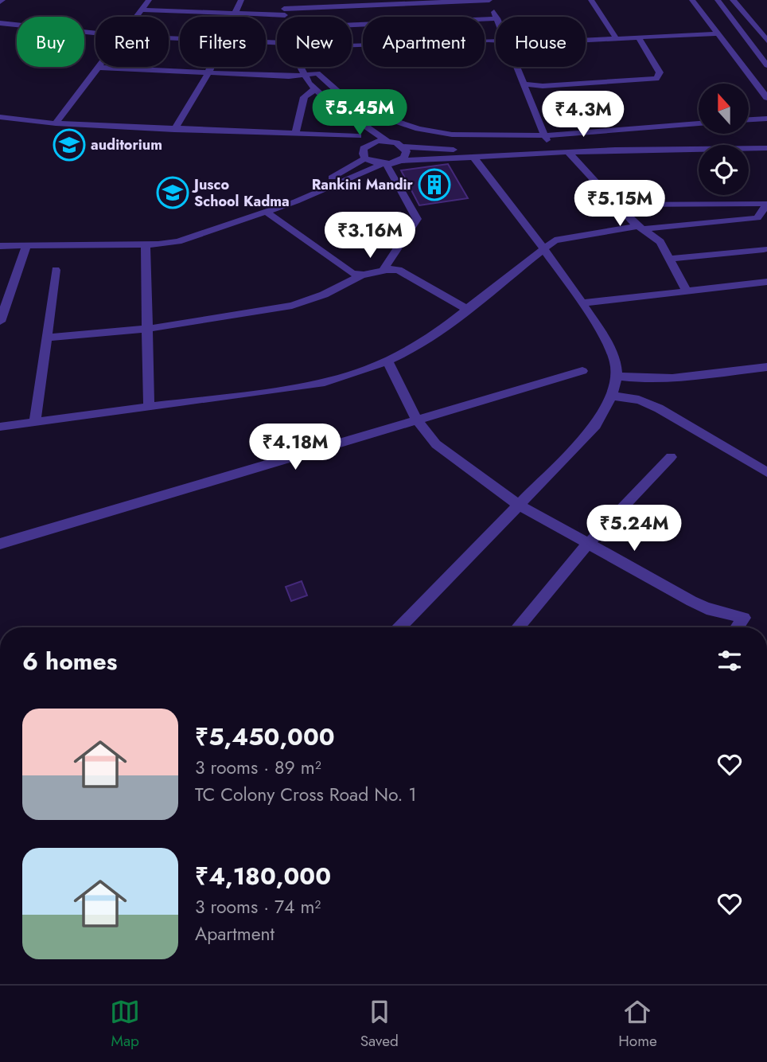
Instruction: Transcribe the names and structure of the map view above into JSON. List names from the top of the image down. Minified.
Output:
{"places":{"school or university":["auditorium","Jusco School Kadma"],"building":["Rankini Mandir"]},"north":"top","page":{"chip":["Buy","Rent","Filters","New","Apartment","House"],"price":["₹5.45M","₹4.3M","₹5.15M","₹3.16M","₹4.18M","₹5.24M"],"heading":"6 homes","list":[{"name":"₹5,450,000","note":"3 rooms · 89 m² · TC Colony Cross Road No. 1"},{"name":"₹4,180,000","note":"3 rooms · 74 m² · Apartment"}],"tabs":["Map","Saved","Home"]}}
